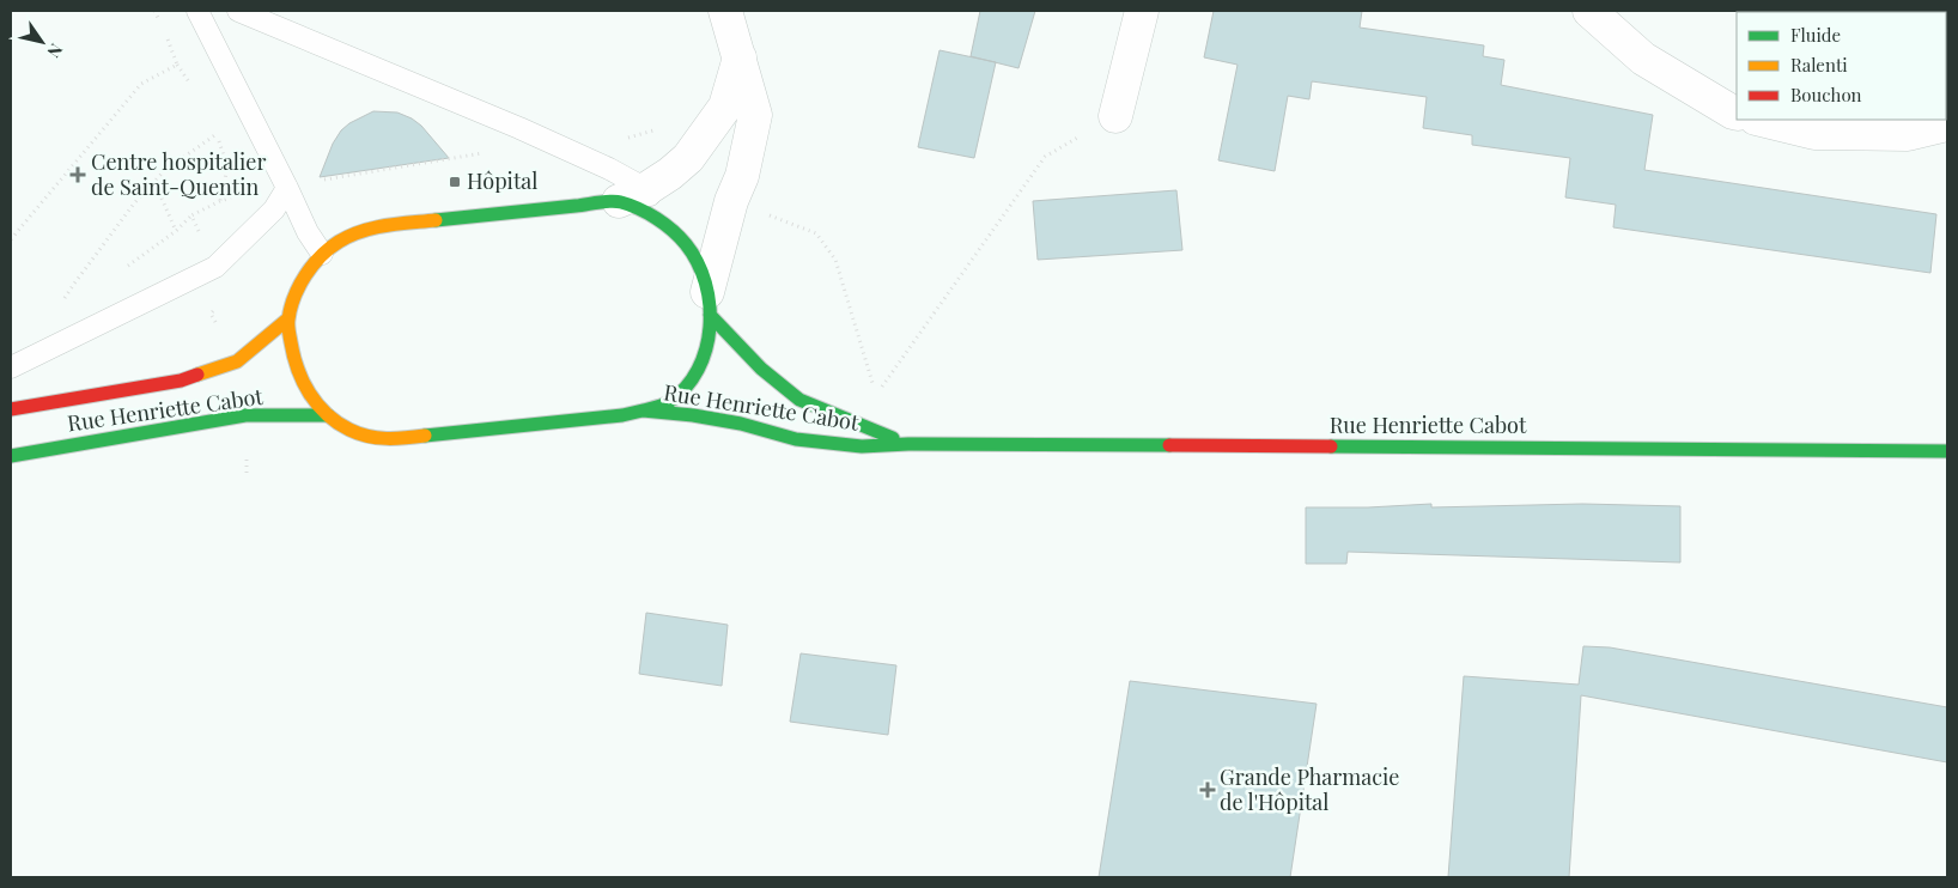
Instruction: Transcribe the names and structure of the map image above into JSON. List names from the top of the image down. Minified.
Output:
{"streets":{"street":["Rue Henriette Cabot"]},"places":{"health":["Centre hospitalier de Saint-Quentin","Grande Pharmacie de l'Hôpital"],"transit":["Hôpital"]},"legend":["Fluide","Ralenti","Bouchon"],"north":"bottom right"}
